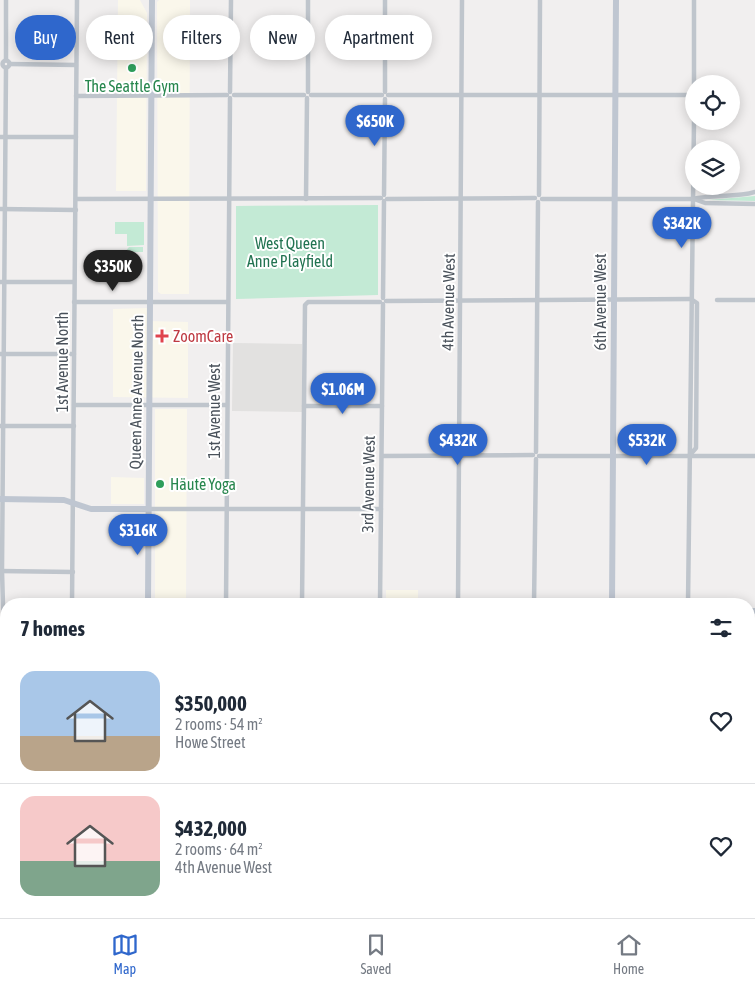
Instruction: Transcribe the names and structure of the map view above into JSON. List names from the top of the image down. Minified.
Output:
{"streets":{"street":["4th Avenue West","6th Avenue West","1st Avenue North","Queen Anne Avenue North","1st Avenue West","3rd Avenue West"]},"parks":["West Queen Anne Playfield"],"places":{"other":["The Seattle Gym","Häutē Yoga"],"health":["ZoomCare"]},"page":{"chip":["Buy","Rent","Filters","New","Apartment"],"price":["$650K","$342K","$350K","$1.06M","$432K","$532K","$316K"],"heading":"7 homes","list":[{"name":"$350,000","note":"2 rooms · 54 m² · Howe Street"},{"name":"$432,000","note":"2 rooms · 64 m² · 4th Avenue West"}],"tabs":["Map","Saved","Home"]}}
